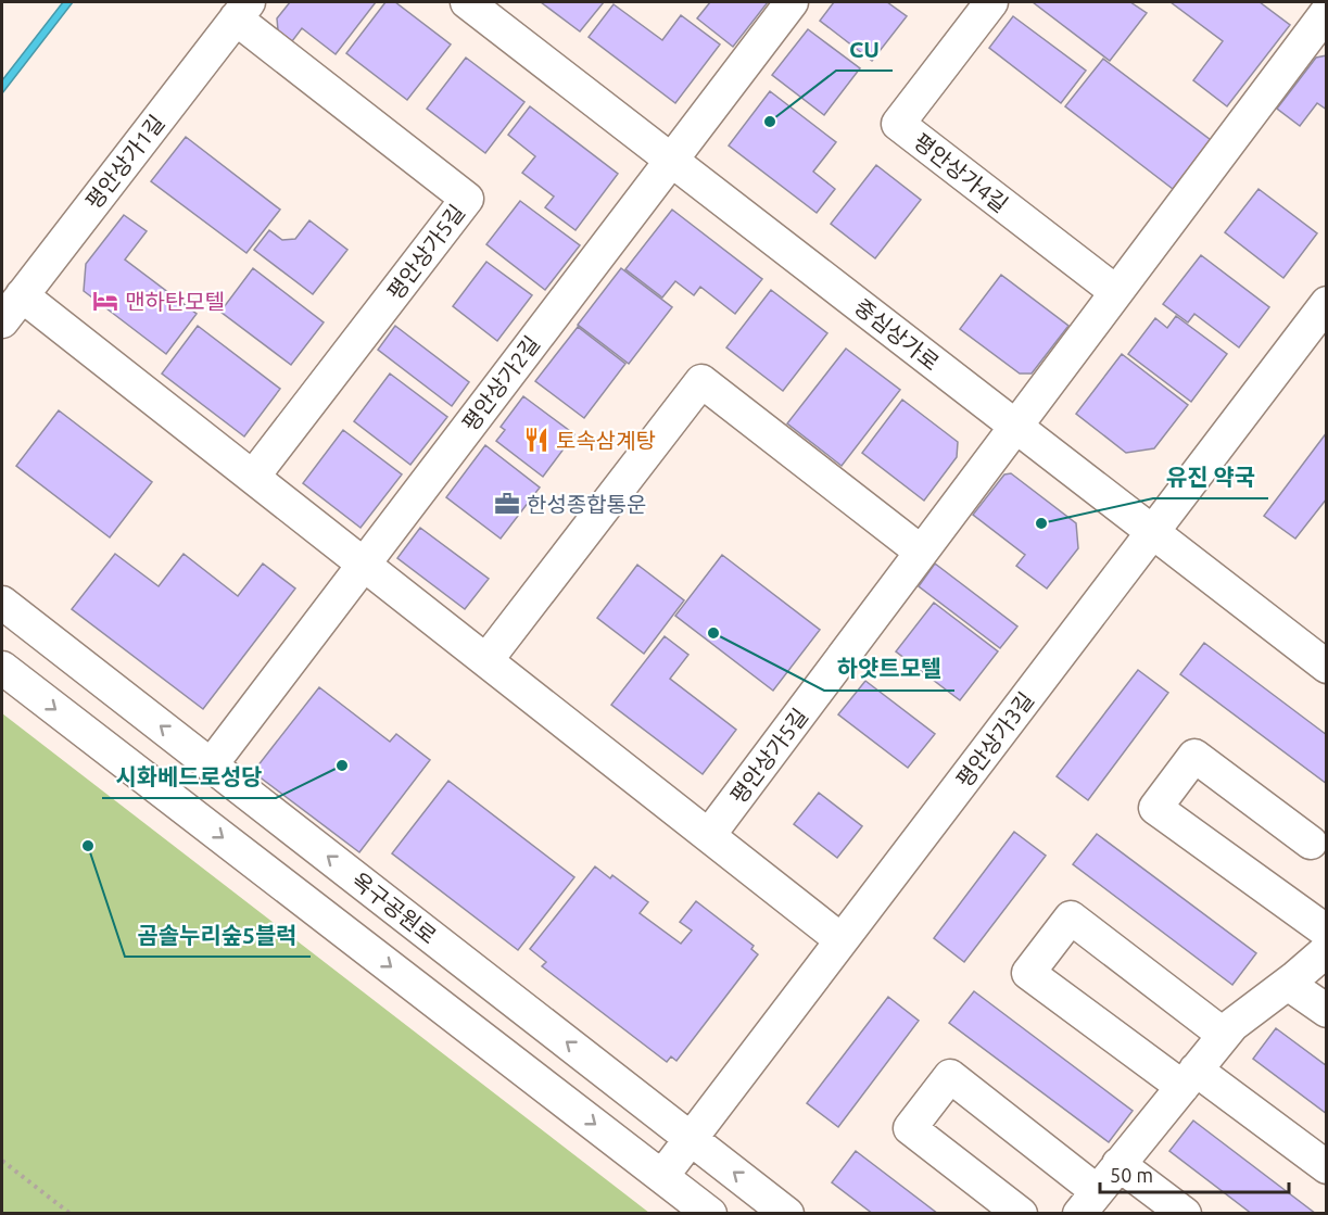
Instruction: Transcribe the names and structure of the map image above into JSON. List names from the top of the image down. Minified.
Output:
{"streets":{"street":["평안상가1길","평안상가4길","평안상가5길","중심상가로","평안상가2길","평안상가3길","옥구공원로"]},"crossings":[["평안상가1길","평안상가5길"],["평안상가5길","중심상가로"],["중심상가로","평안상가2길"],["중심상가로","평안상가3길"],["평안상가2길","옥구공원로"],["평안상가3길","옥구공원로"]],"places":{"other":["CU","유진 약국","하얏트모텔","시화베드로성당","곰솔누리숲5블럭"],"hotel":["맨하탄모텔"],"restaurant":["토속삼계탕"],"office":["한성종합통운"]},"scale_bar":"50 m"}
